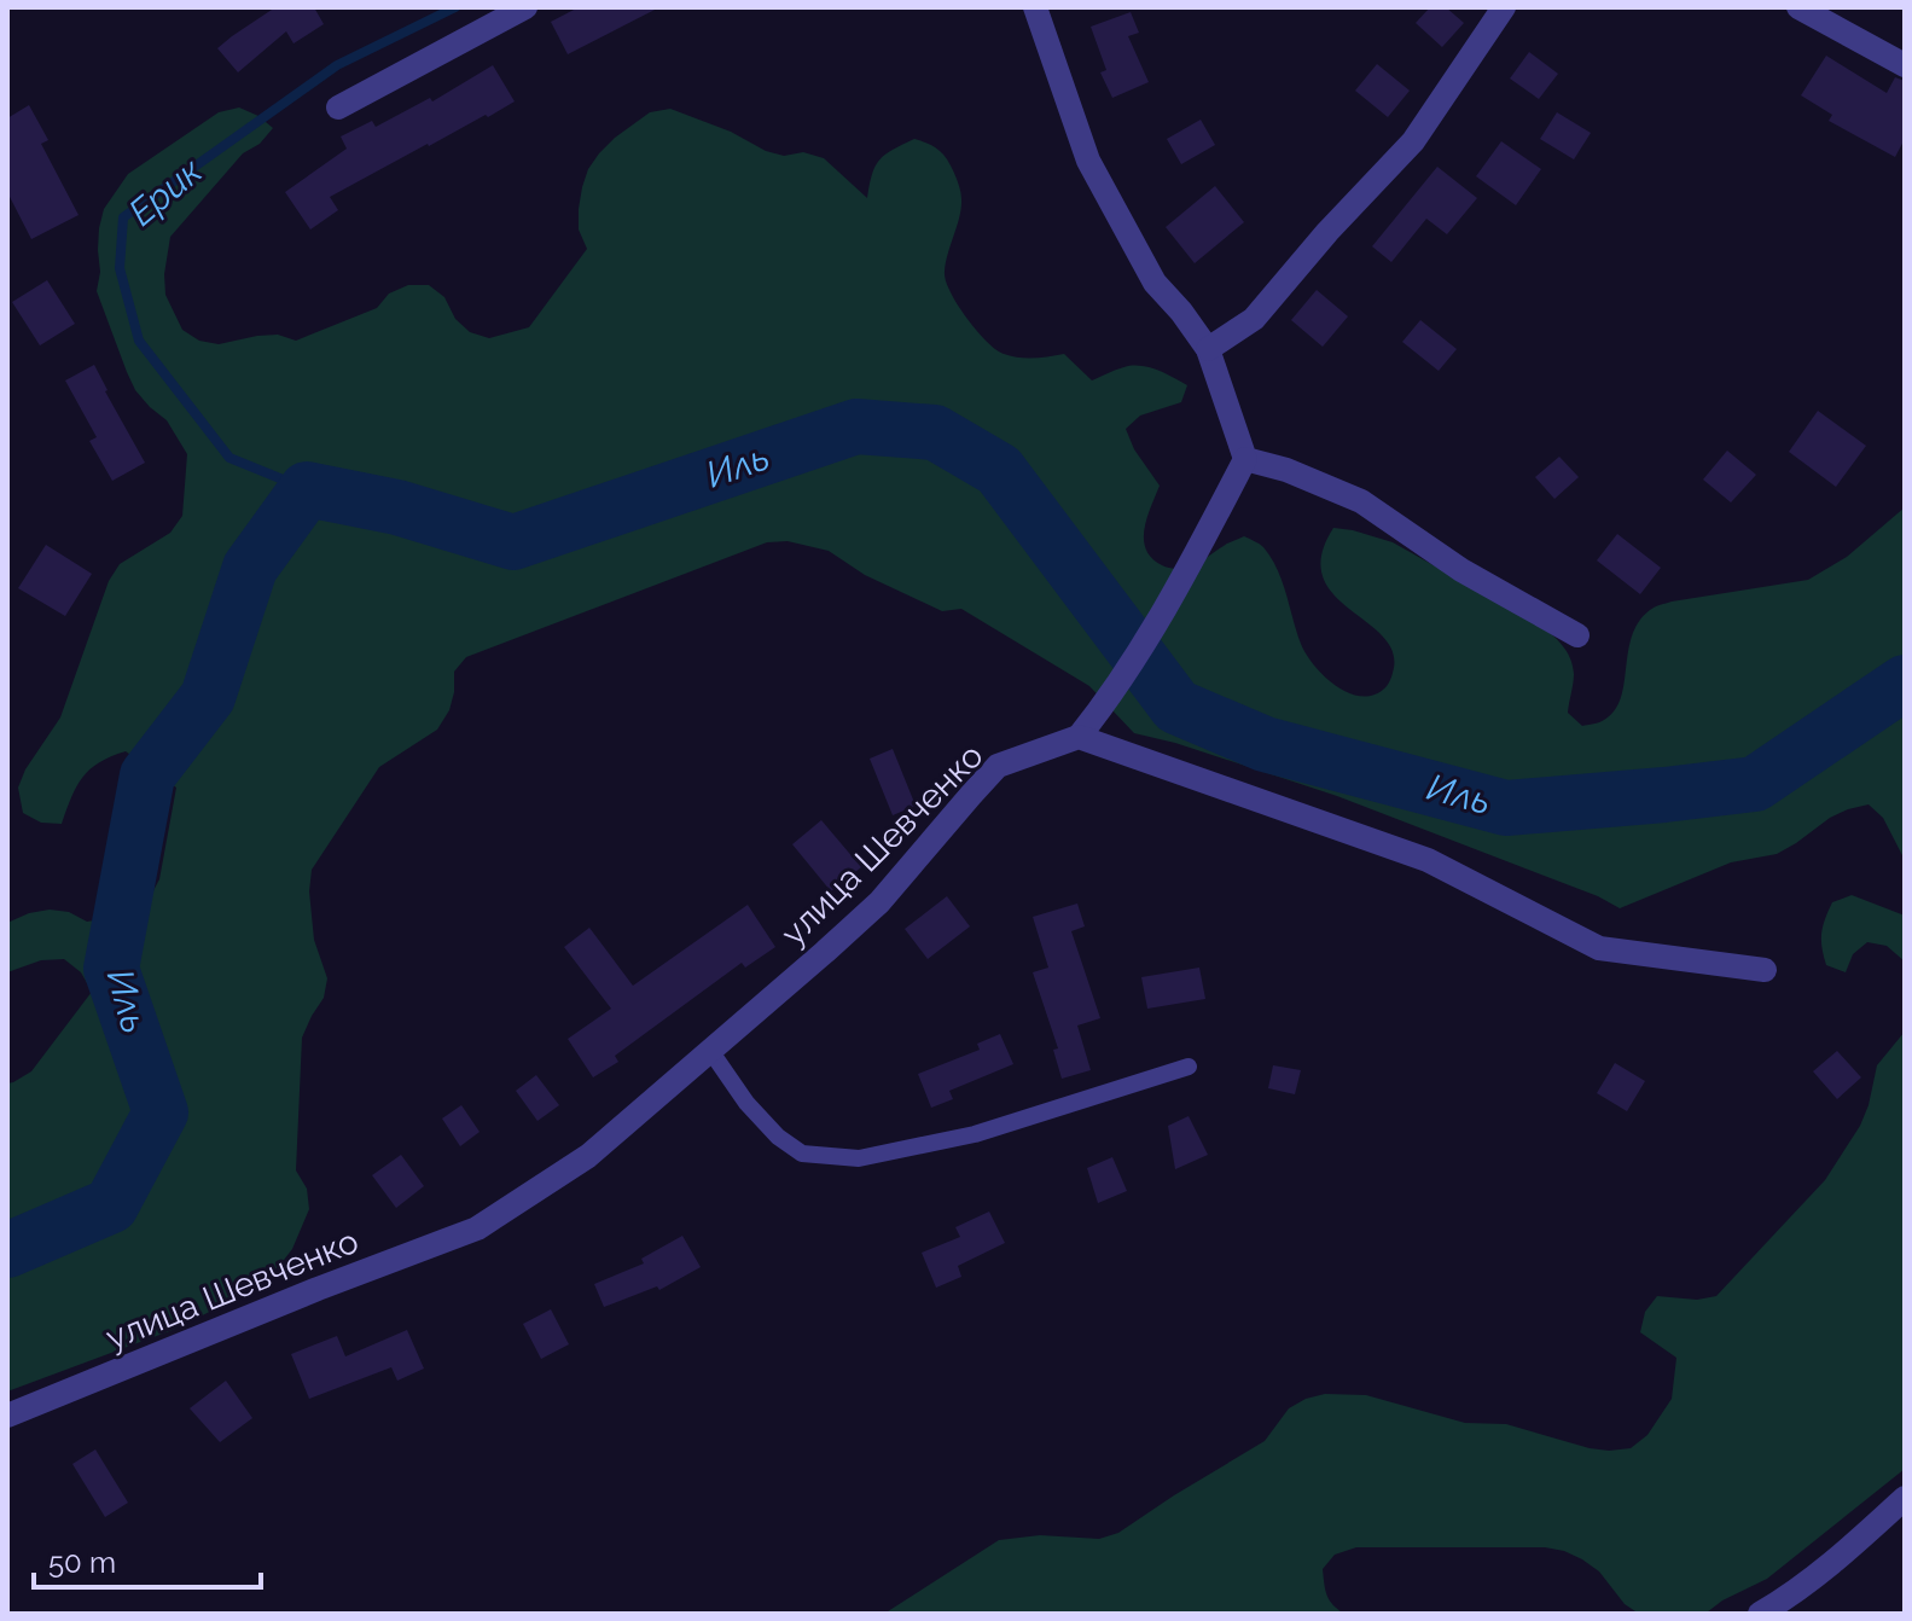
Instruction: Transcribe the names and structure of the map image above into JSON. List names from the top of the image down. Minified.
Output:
{"streets":{"street":["улица Шевченко"]},"water":["Ерик","Иль"],"scale_bar":"50 m"}
